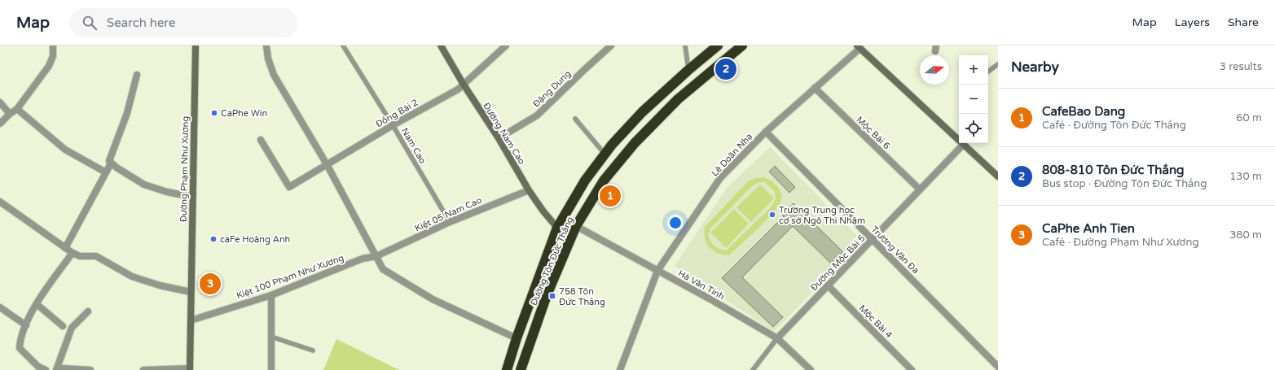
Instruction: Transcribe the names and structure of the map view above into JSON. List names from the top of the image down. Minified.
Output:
{"streets":{"highway":["Đường Tôn Đức Thắng"],"street":["Đặng Dung","Đồng Bài 2","Mộc Bài 6","Đường Nam Cao","Lê Doãn Nhạ","Đường Phạm Như Xương","Kiệt 05 Nam Cao","Trương Văn Đa","Đường Mộc Bài 5","Kiệt 100 Phạm Như Xương","Hà Văn Tính","Mộc Bài 4"],"lane":["Nam Cao"]},"crossings":[["Đặng Dung","Đường Nam Cao"],["Đồng Bài 2","Đường Nam Cao"],["Đồng Bài 2","Nam Cao"],["Mộc Bài 6","Lê Doãn Nhạ"],["Mộc Bài 6","Đường Mộc Bài 5"],["Đường Nam Cao","Kiệt 05 Nam Cao"],["Đường Nam Cao","Đường Tôn Đức Thắng"],["Nam Cao","Kiệt 05 Nam Cao"],["Lê Doãn Nhạ","Trương Văn Đa"],["Lê Doãn Nhạ","Hà Văn Tính"],["Đường Phạm Như Xương","Kiệt 100 Phạm Như Xương"],["Kiệt 05 Nam Cao","Kiệt 100 Phạm Như Xương"],["Trương Văn Đa","Đường Mộc Bài 5"],["Đường Tôn Đức Thắng","Hà Văn Tính"],["Đường Mộc Bài 5","Hà Văn Tính"],["Đường Mộc Bài 5","Mộc Bài 4"]],"places":{"other":["CaPhe Win","Trường Trung học cơ sở Ngô Thì Nhậm","caFe Hoàng Anh"],"transit":["758 Tôn Đức Thắng"]},"north":"right","page":{"header":"Map","search":"Search here","nav":["Map","Layers","Share"],"heading":["Nearby","3 results"],"map_buttons":["+","−"],"pins":["2","1","3"],"list":[{"mark":"1","name":"CafeBao Dang","note":"Café · Đường Tôn Đức Thắng","value":"60 m"},{"mark":"2","name":"808-810 Tôn Đức Thắng","note":"Bus stop · Đường Tôn Đức Thắng","value":"130 m"},{"mark":"3","name":"CaPhe Anh Tien","note":"Café · Đường Phạm Như Xương","value":"380 m"}]}}
